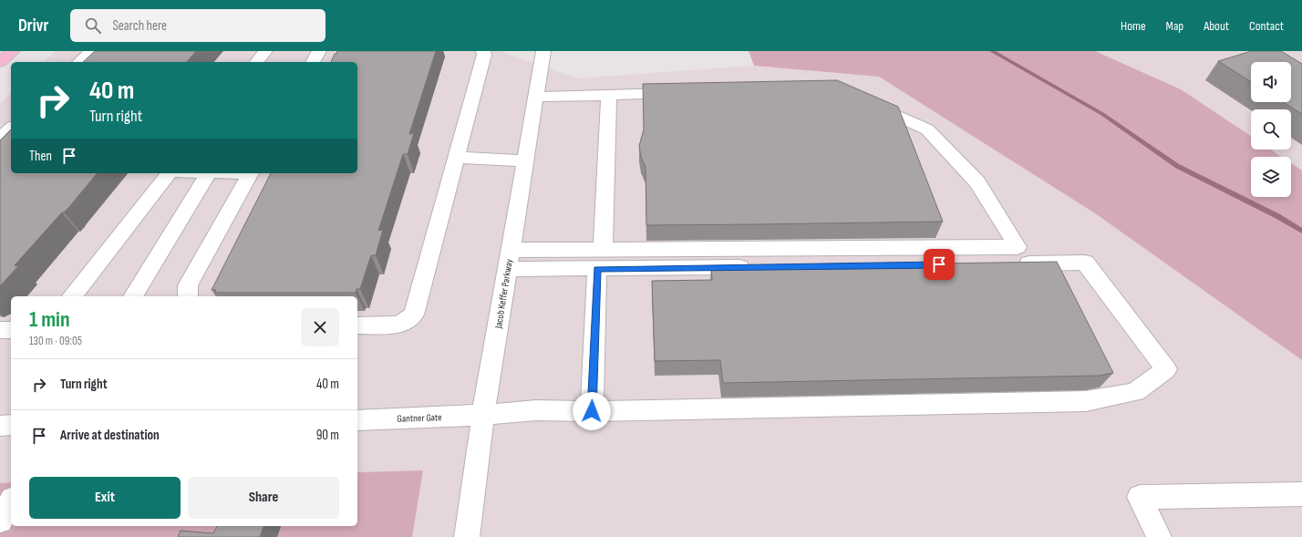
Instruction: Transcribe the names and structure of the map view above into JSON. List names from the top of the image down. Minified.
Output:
{"streets":{"street":["Jacob Keffer Parkway","Gantner Gate"]},"crossings":[["Jacob Keffer Parkway","Gantner Gate"]],"page":{"header":"Drivr","search":"Search here","nav":["Home","Map","About","Contact"],"turn":["40 m","Turn right"],"then":"Then","heading":["1 min","130 m · 09:05"],"list":[{"name":"Turn right","value":"40 m"},{"name":"Arrive at destination","value":"90 m"}],"buttons":["Exit","Share"]}}
